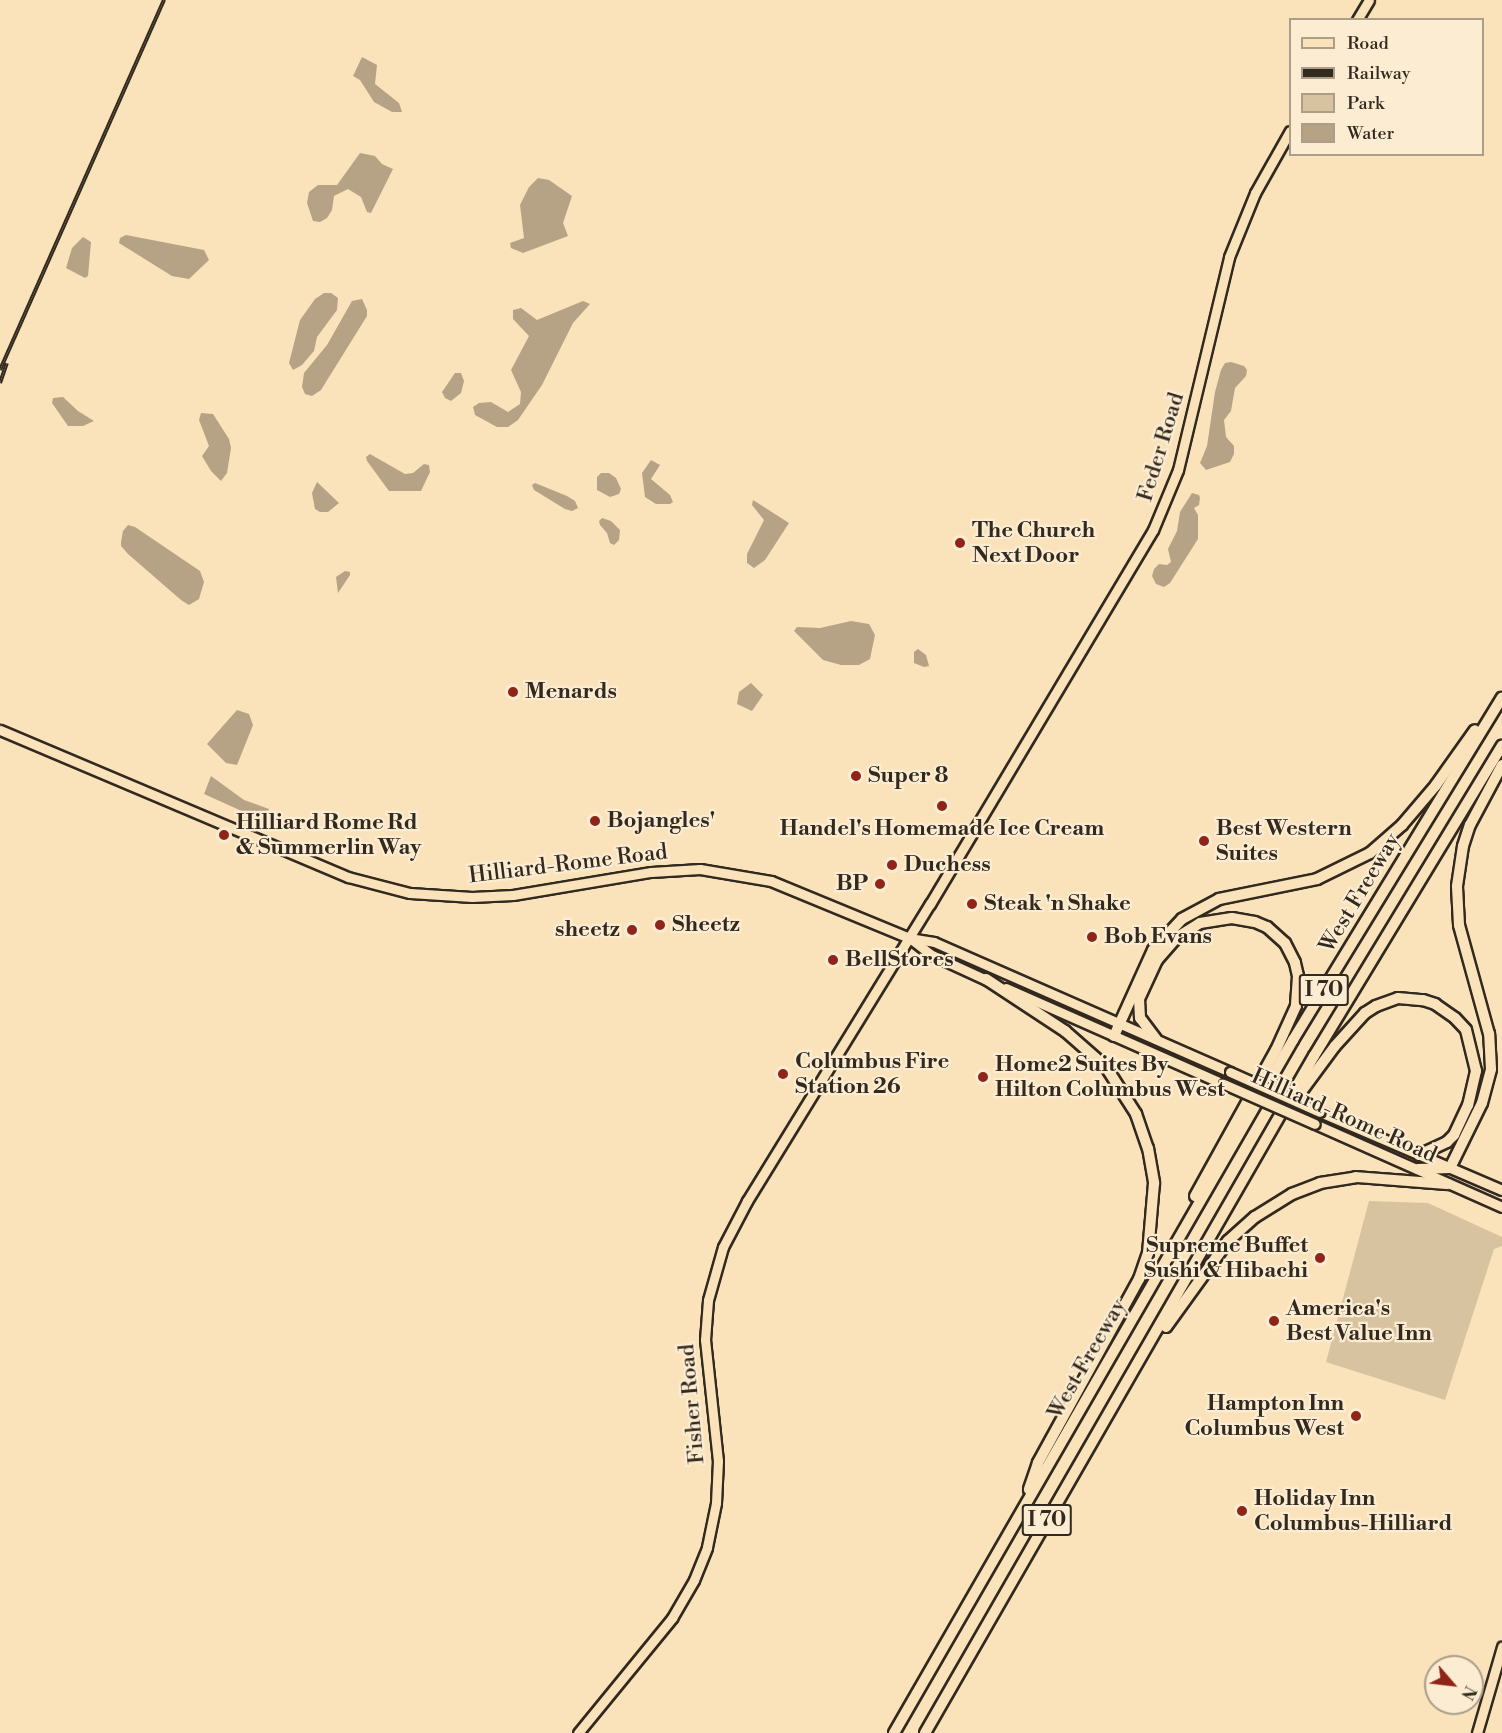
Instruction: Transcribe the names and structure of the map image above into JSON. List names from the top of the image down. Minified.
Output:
{"streets":{"highway":["West Freeway","I 70"],"main road":["Feder Road","Hilliard-Rome Road","Fisher Road"]},"crossings":[["Feder Road","Hilliard-Rome Road"],["Feder Road","Fisher Road"],["Hilliard-Rome Road","Fisher Road"]],"places":["The Church Next Door","Menards","Super 8","Handel's Homemade Ice Cream","Bojangles'","Hilliard Rome Rd & Summerlin Way","Best Western Suites","Duchess","BP","Steak 'n Shake","Sheetz","sheetz","Bob Evans","BellStores","Columbus Fire Station 26","Home2 Suites By Hilton Columbus West","Supreme Buffet Sushi & Hibachi","America's Best Value Inn","Hampton Inn Columbus West","Holiday Inn Columbus-Hilliard"],"legend":["Road","Railway","Park","Water"],"north":"bottom right"}
